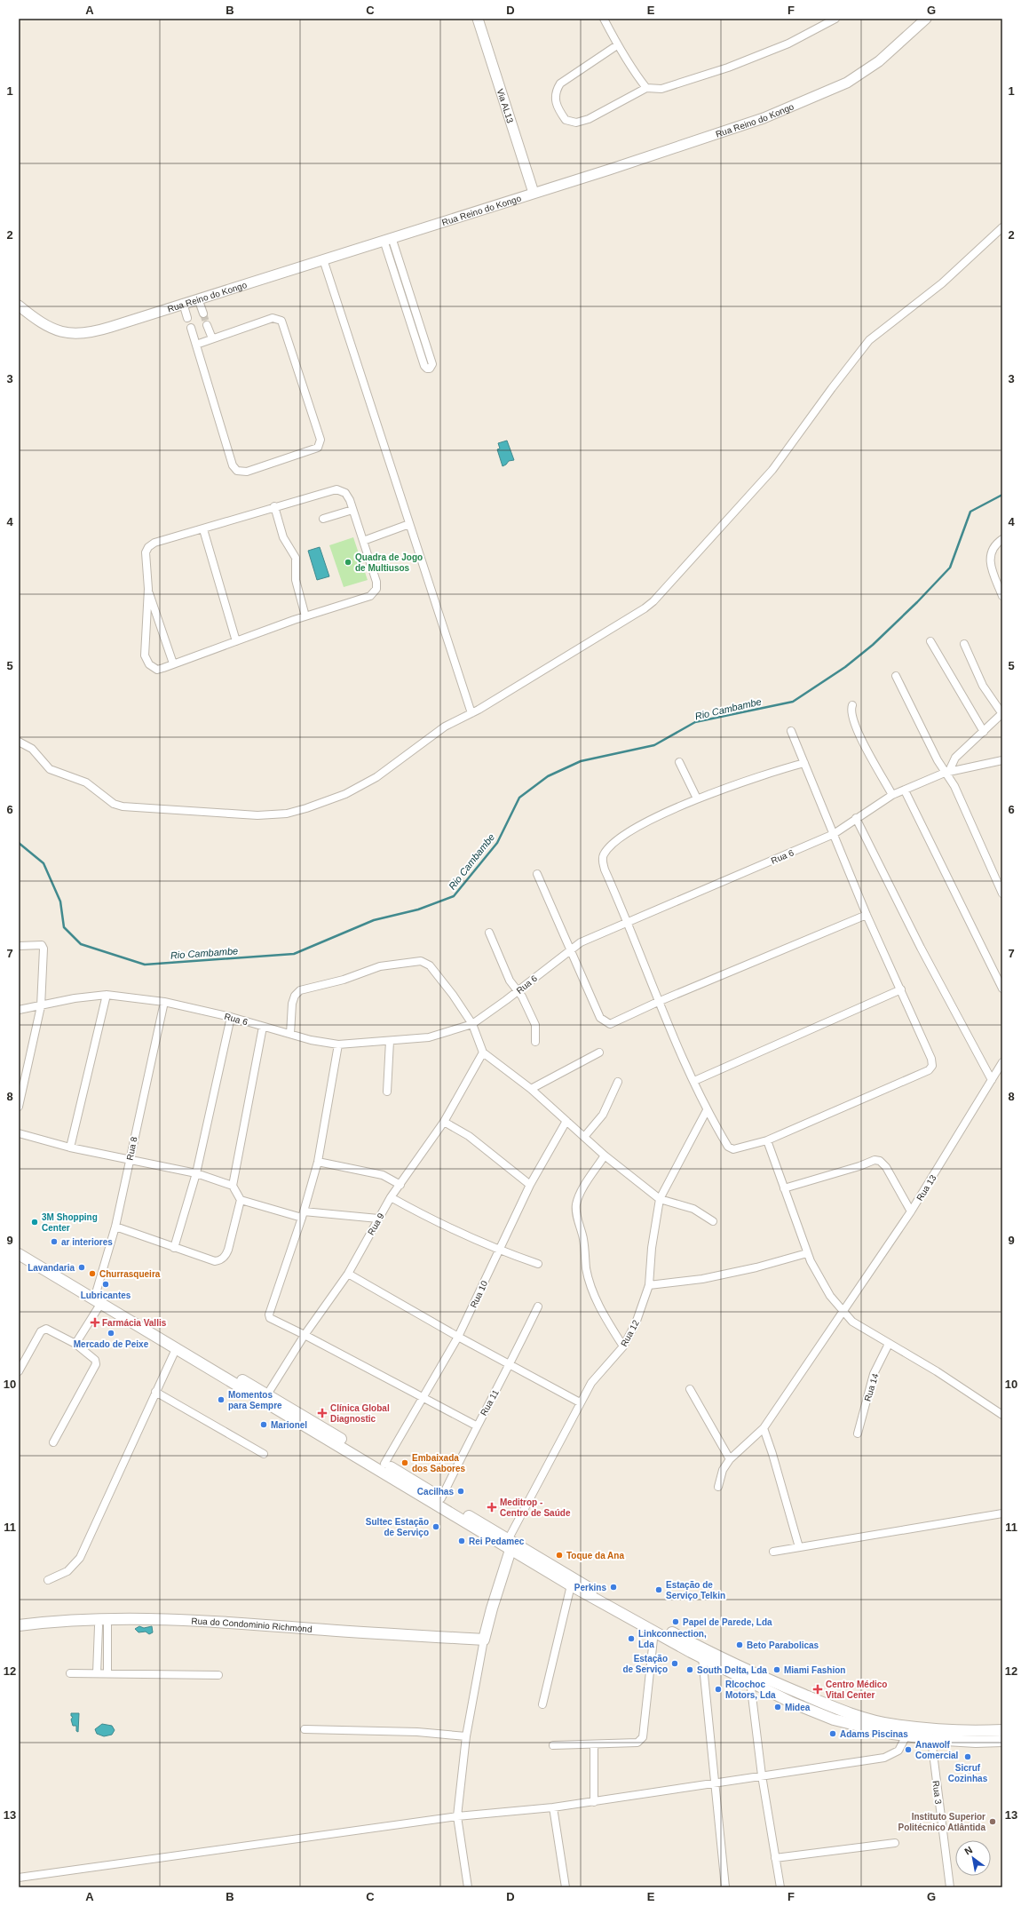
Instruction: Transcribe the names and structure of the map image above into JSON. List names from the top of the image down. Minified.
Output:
{"streets":{"main road":["Rua do Condominio Richmond"],"street":["Via AL13","Rua Reino do Kongo","Rua 6","Rua 8","Rua 13","Rua 9","Rua 10","Rua 12","Rua 14","Rua 11","Rua 3"]},"crossings":[["Via AL13","Rua Reino do Kongo"],["Rua 6","Rua 8"]],"water":["Rio Cambambe"],"places":{"other":["Quadra de Jogo de Multiusos","3M Shopping Center","ar interiores","Lavandaria","Churrasqueira","Lubricantes","Mercado de Peixe","Momentos para Sempre","Marionel","Embaixada dos Sabores","Cacilhas","Sultec Estação de Serviço","Rei Pedamec","Toque da Ana","Perkins","Estação de Serviço Telkin","Papel de Parede, Lda","Linkconnection, Lda","Beto Parabolicas","Estação de Serviço","South Delta, Lda","Miami Fashion","RIcochoc Motors, Lda","Midea","Adams Piscinas","Anawolf Comercial","Sicruf Cozinhas","Instituto Superior Politécnico Atlântida"],"health":["Farmácia Vallis","Clínica Global Diagnostic","Meditrop - Centro de Saúde","Centro Médico Vital Center"]},"north":"top left","grid":{"columns":["A","B","C","D","E","F","G"],"rows":["1","2","3","4","5","6","7","8","9","10","11","12","13"]}}
